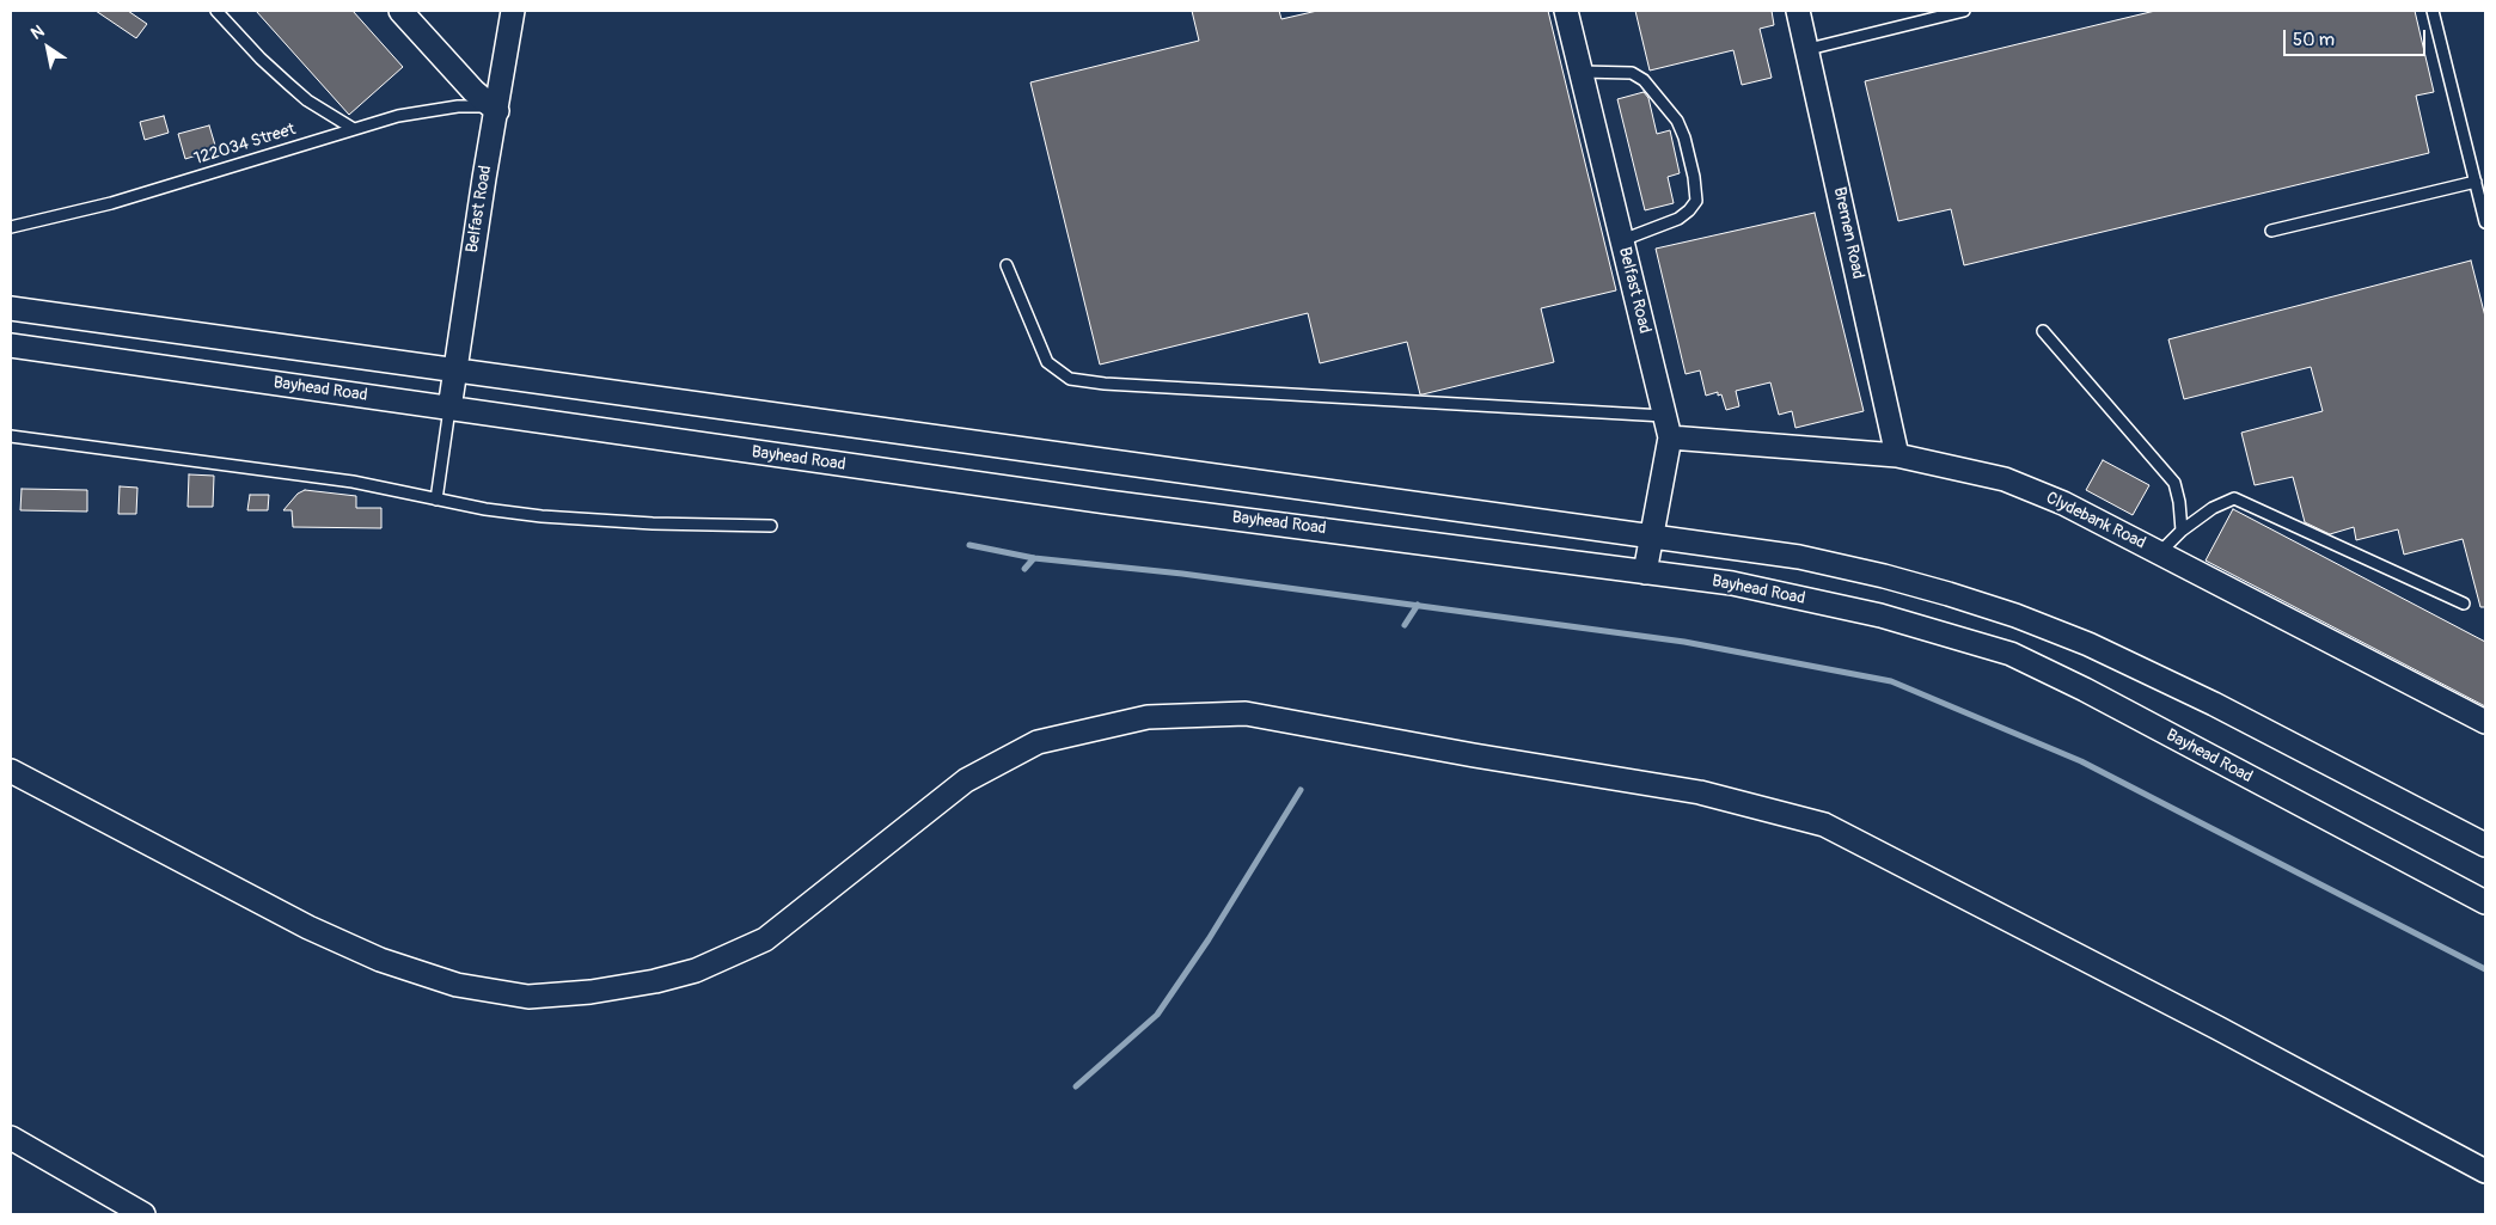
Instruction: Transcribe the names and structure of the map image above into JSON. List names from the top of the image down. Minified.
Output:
{"streets":{"street":["Belfast Road","Bremen Road","Bayhead Road","Clydebank Road"],"lane":["122034 Street"]},"crossings":[["122034 Street","Belfast Road"],["Belfast Road","Bayhead Road"],["Belfast Road","Clydebank Road"],["Bremen Road","Clydebank Road"]],"scale_bar":"50 m","north":"top left"}
